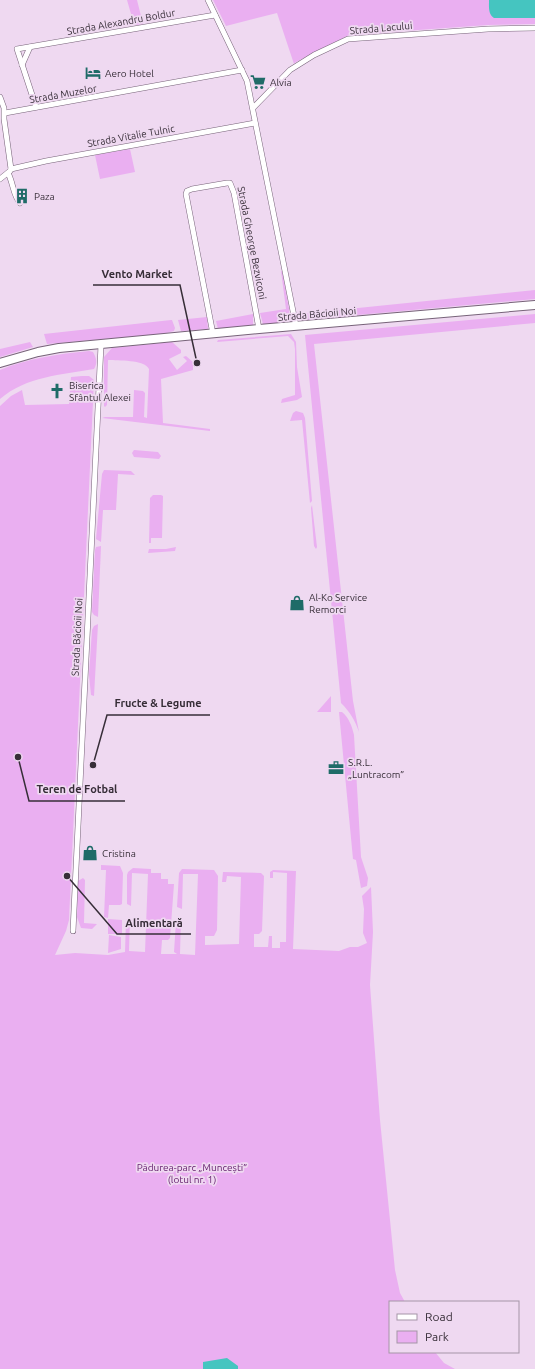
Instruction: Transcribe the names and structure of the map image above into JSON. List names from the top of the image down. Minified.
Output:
{"streets":{"main road":["Strada Băcioii Noi"],"street":["Strada Alexandru Boldur","Strada Lacului","Strada Muzelor","Strada Vitalie Tulnic","Strada Gheorge Bezviconi"]},"crossings":[["Strada Alexandru Boldur","Strada Muzelor"],["Strada Gheorge Bezviconi","Strada Băcioii Noi"]],"parks":["Pădurea-parc „Muncești” (lotul nr. 1)"],"places":{"hotel":["Aero Hotel"],"supermarket":["Alvia"],"building":["Paza"],"other":["Vento Market","Teren de Fotbal","Fructe & Legume","Alimentară"],"church":["Biserica Sfântul Alexei"],"shop":["Al-Ko Service Remorci","Cristina"],"office":["S.R.L. „Luntracom”"]},"legend":["Road","Park"]}
